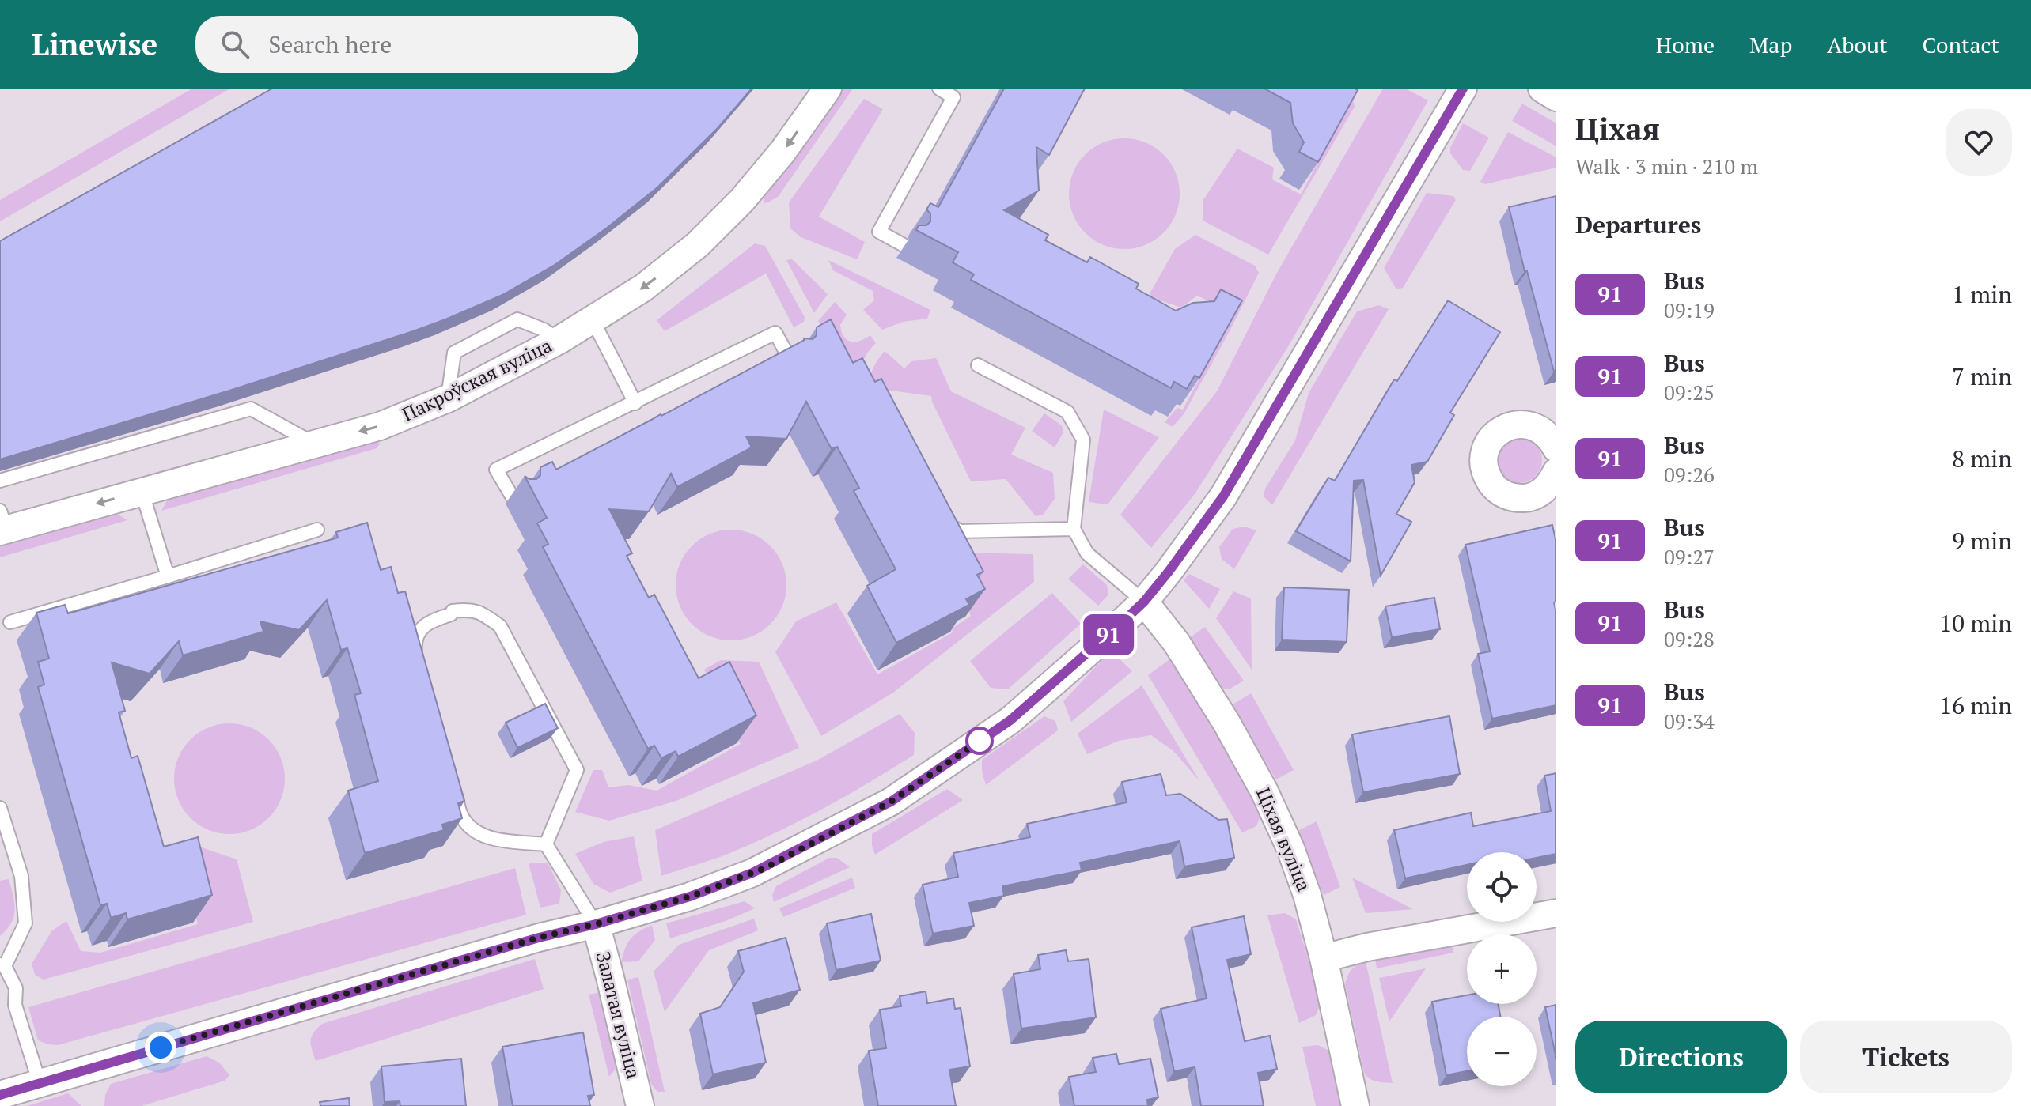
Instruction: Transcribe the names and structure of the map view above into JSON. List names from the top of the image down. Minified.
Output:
{"streets":{"street":["Пакроўская вуліца","Ціхая вуліца","Залатая вуліца"]},"one_way":["Пакроўская вуліца"],"lines":["bus line 91"],"page":{"header":"Linewise","search":"Search here","nav":["Home","Map","About","Contact"],"on_map":"91","heading":[["Ціхая","Walk · 3 min · 210 m"],"Departures"],"list":[{"mark":"91","name":"Bus","note":"09:19","value":"1 min"},{"mark":"91","name":"Bus","note":"09:25","value":"7 min"},{"mark":"91","name":"Bus","note":"09:26","value":"8 min"},{"mark":"91","name":"Bus","note":"09:27","value":"9 min"},{"mark":"91","name":"Bus","note":"09:28","value":"10 min"},{"mark":"91","name":"Bus","note":"09:34","value":"16 min"}],"map_buttons":["+","−"],"buttons":["Directions","Tickets"]}}
